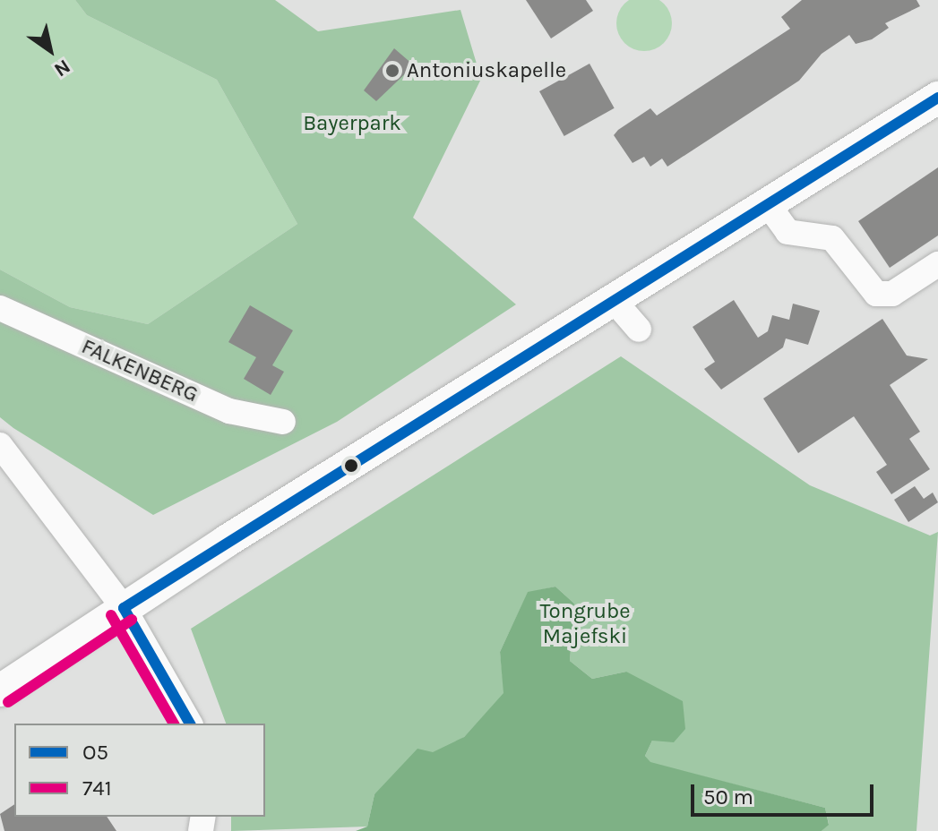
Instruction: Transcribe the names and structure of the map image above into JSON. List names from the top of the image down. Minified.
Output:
{"streets":{"street":["FALKENBERG"]},"parks":["Bayerpark","Tongrube Majefski"],"places":["Antoniuskapelle"],"lines":["transit line O5","transit line 741"],"legend":["O5","741"],"scale_bar":"50 m","north":"bottom right"}
